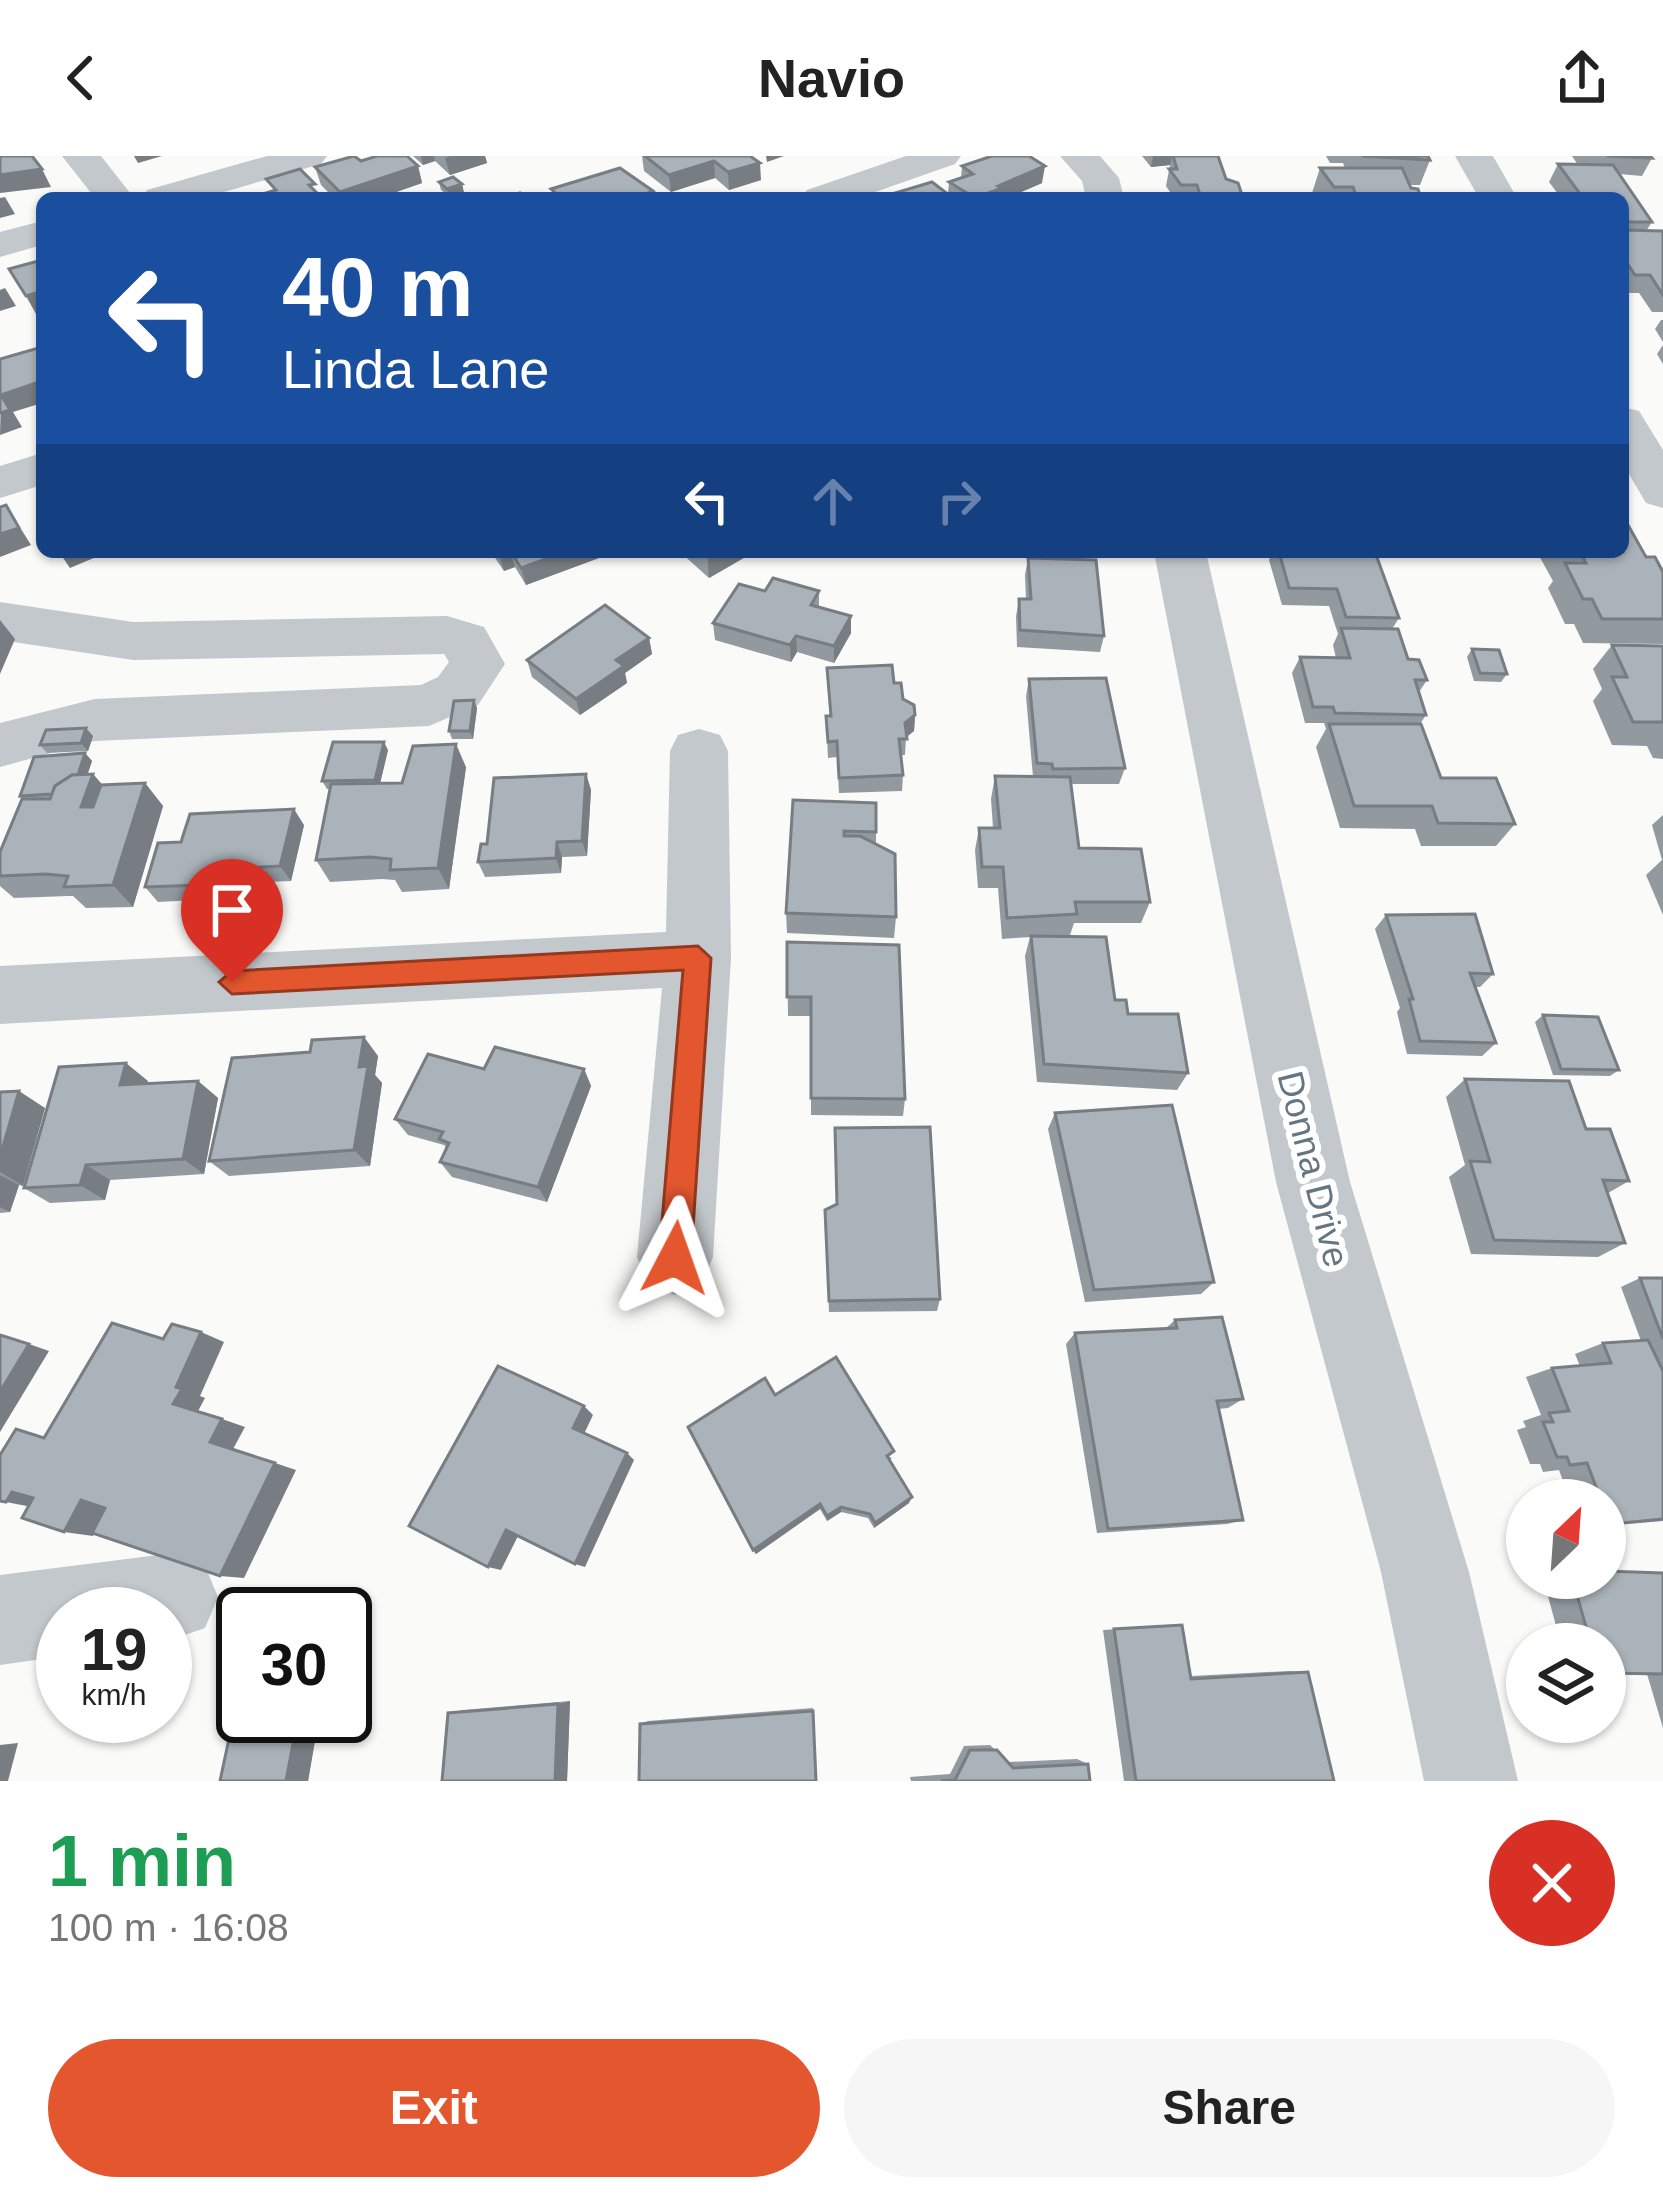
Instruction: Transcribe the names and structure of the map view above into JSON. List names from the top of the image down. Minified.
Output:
{"streets":{"street":["Donna Drive"]},"north":"top right","page":{"header":"Navio","turn":["40 m","Linda Lane"],"speed":"19 km/h","limit":"30","heading":["1 min","100 m · 16:08"],"buttons":["Exit","Share"]}}
